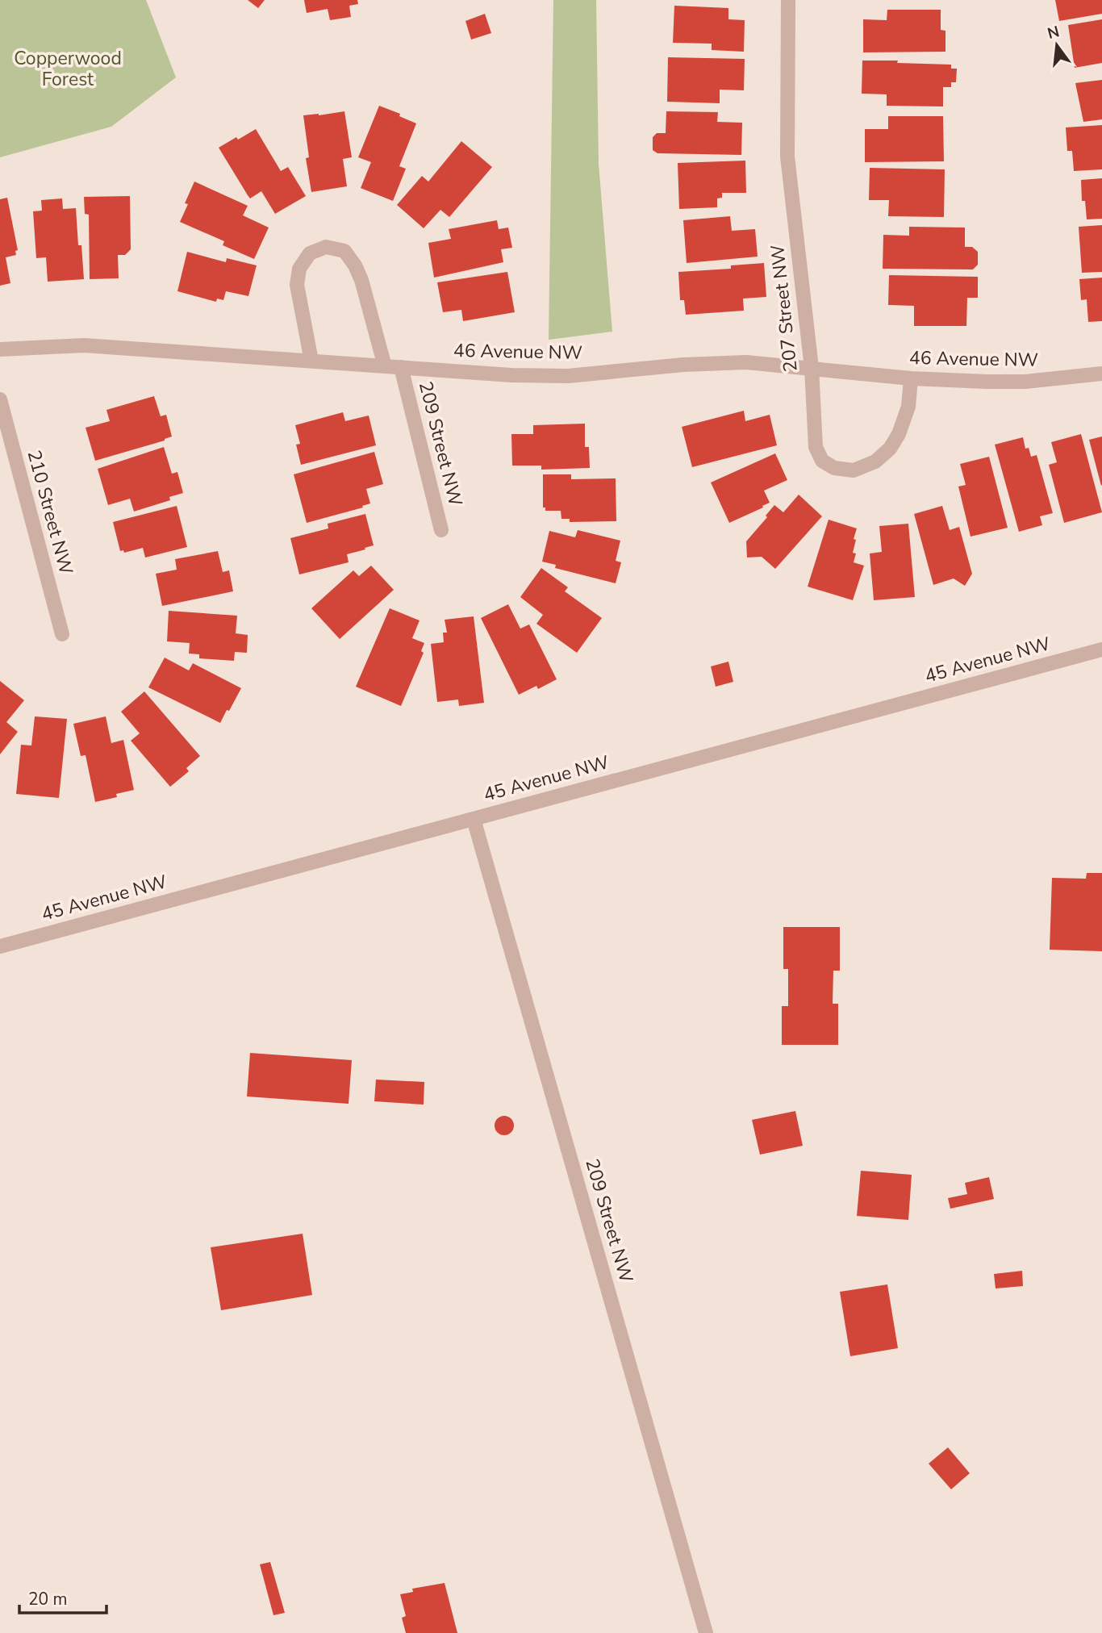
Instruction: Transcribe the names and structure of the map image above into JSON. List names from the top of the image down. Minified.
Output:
{"streets":{"street":["207 Street NW","46 Avenue NW","209 Street NW","210 Street NW","45 Avenue NW"]},"crossings":[["207 Street NW","46 Avenue NW"],["46 Avenue NW","209 Street NW"],["209 Street NW","45 Avenue NW"]],"parks":["Copperwood Forest"],"scale_bar":"20 m","north":"top"}
